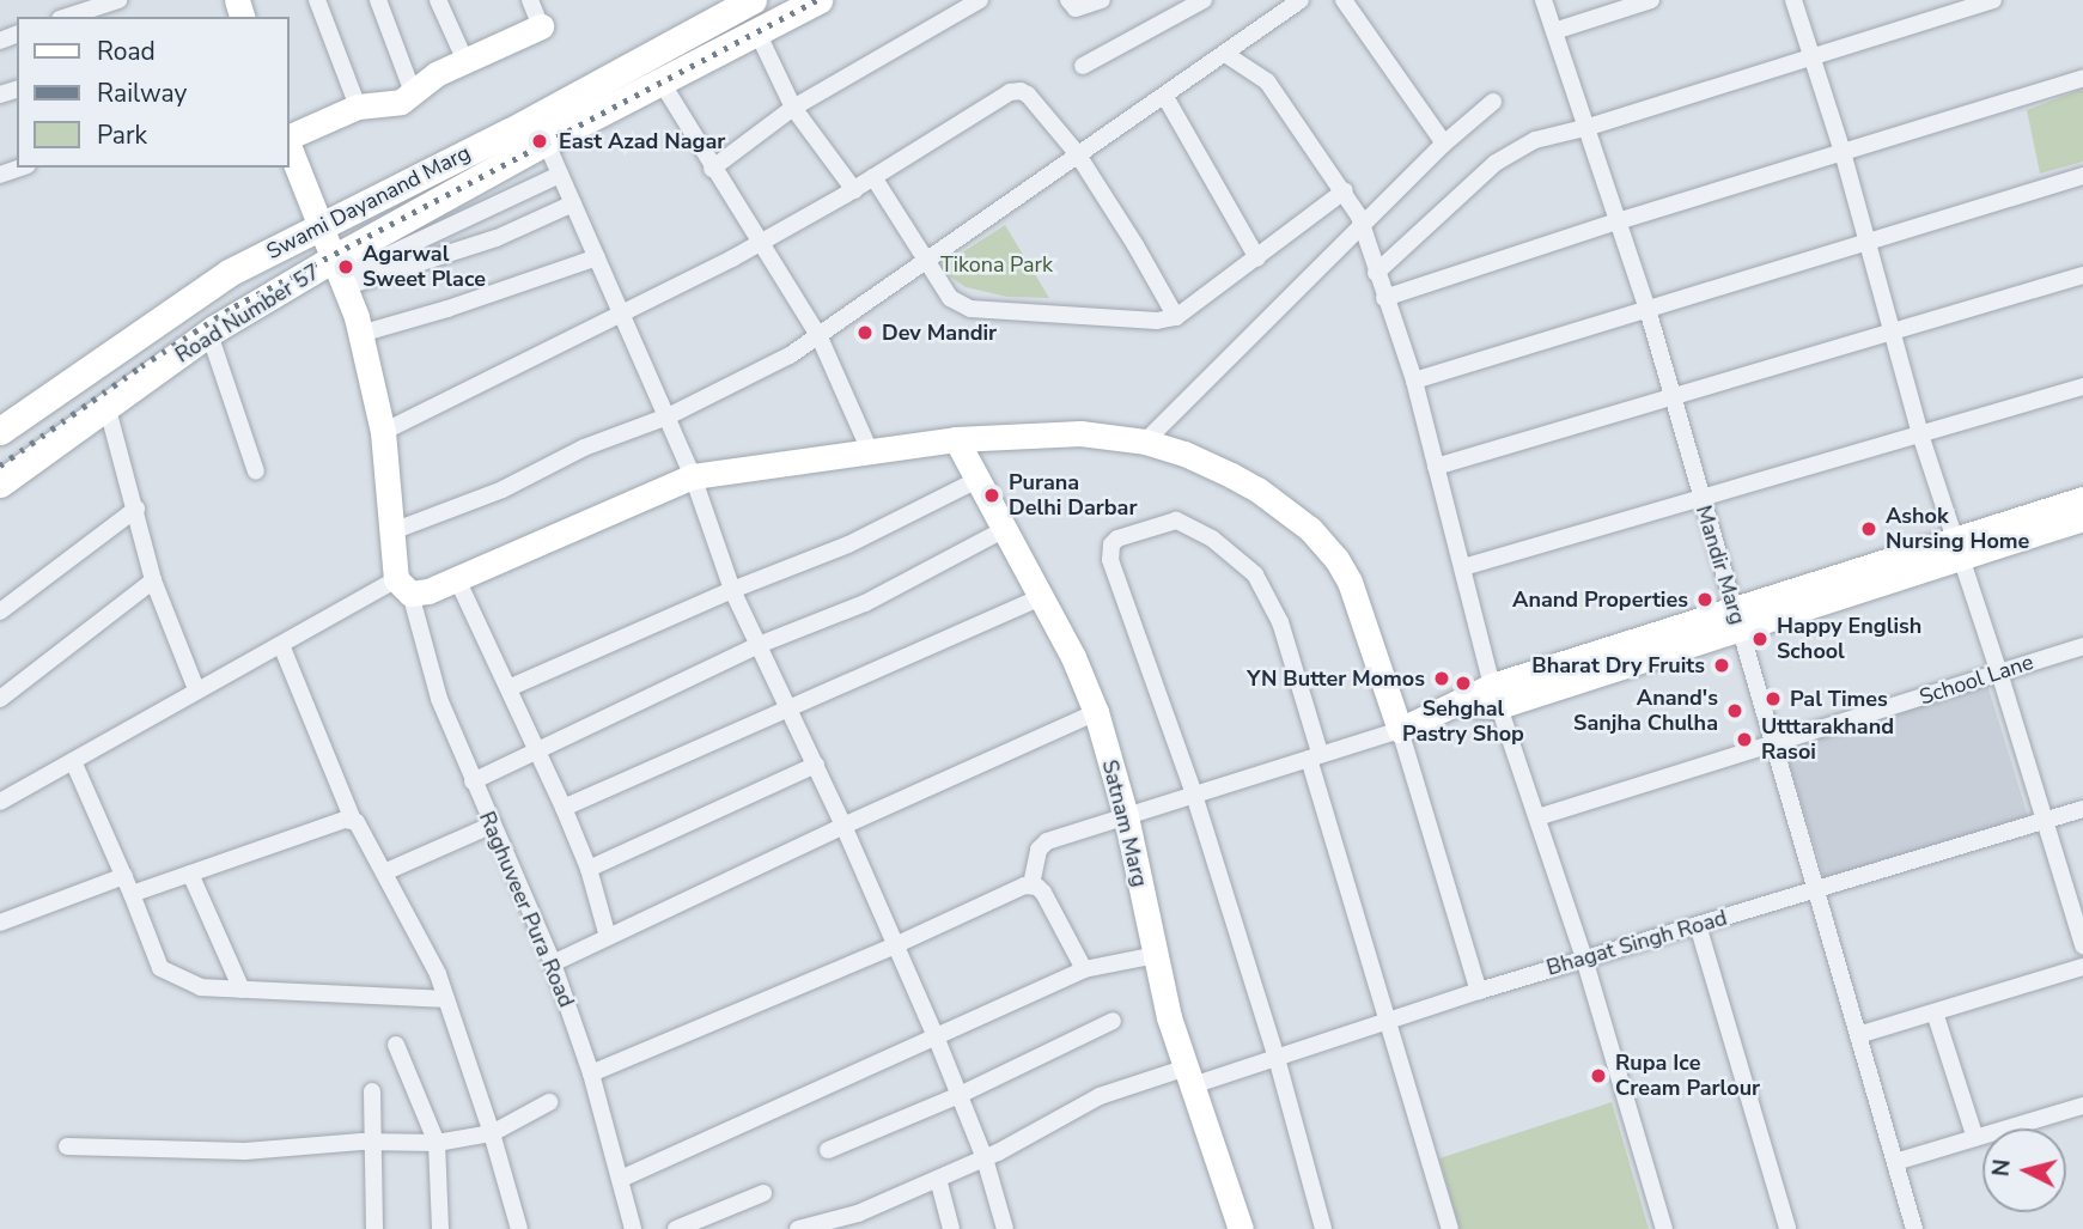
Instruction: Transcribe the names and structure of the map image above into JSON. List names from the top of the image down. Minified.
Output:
{"streets":{"main road":["Swami Dayanand Marg","Road Number 57"],"street":["Mandir Marg","School Lane","Satnam Marg","Raghuveer Pura Road","Bhagat Singh Road"]},"crossings":[["Mandir Marg","School Lane"],["Mandir Marg","Bhagat Singh Road"],["Satnam Marg","Bhagat Singh Road"]],"parks":["Tikona Park"],"places":["East Azad Nagar","Agarwal Sweet Place","Dev Mandir","Purana Delhi Darbar","Ashok Nursing Home","Anand Properties","Happy English School","Bharat Dry Fruits","YN Butter Momos","Sehghal Pastry Shop","Pal Times","Anand's Sanjha Chulha","Utttarakhand Rasoi","Rupa Ice Cream Parlour"],"legend":["Road","Railway","Park"],"north":"left"}
